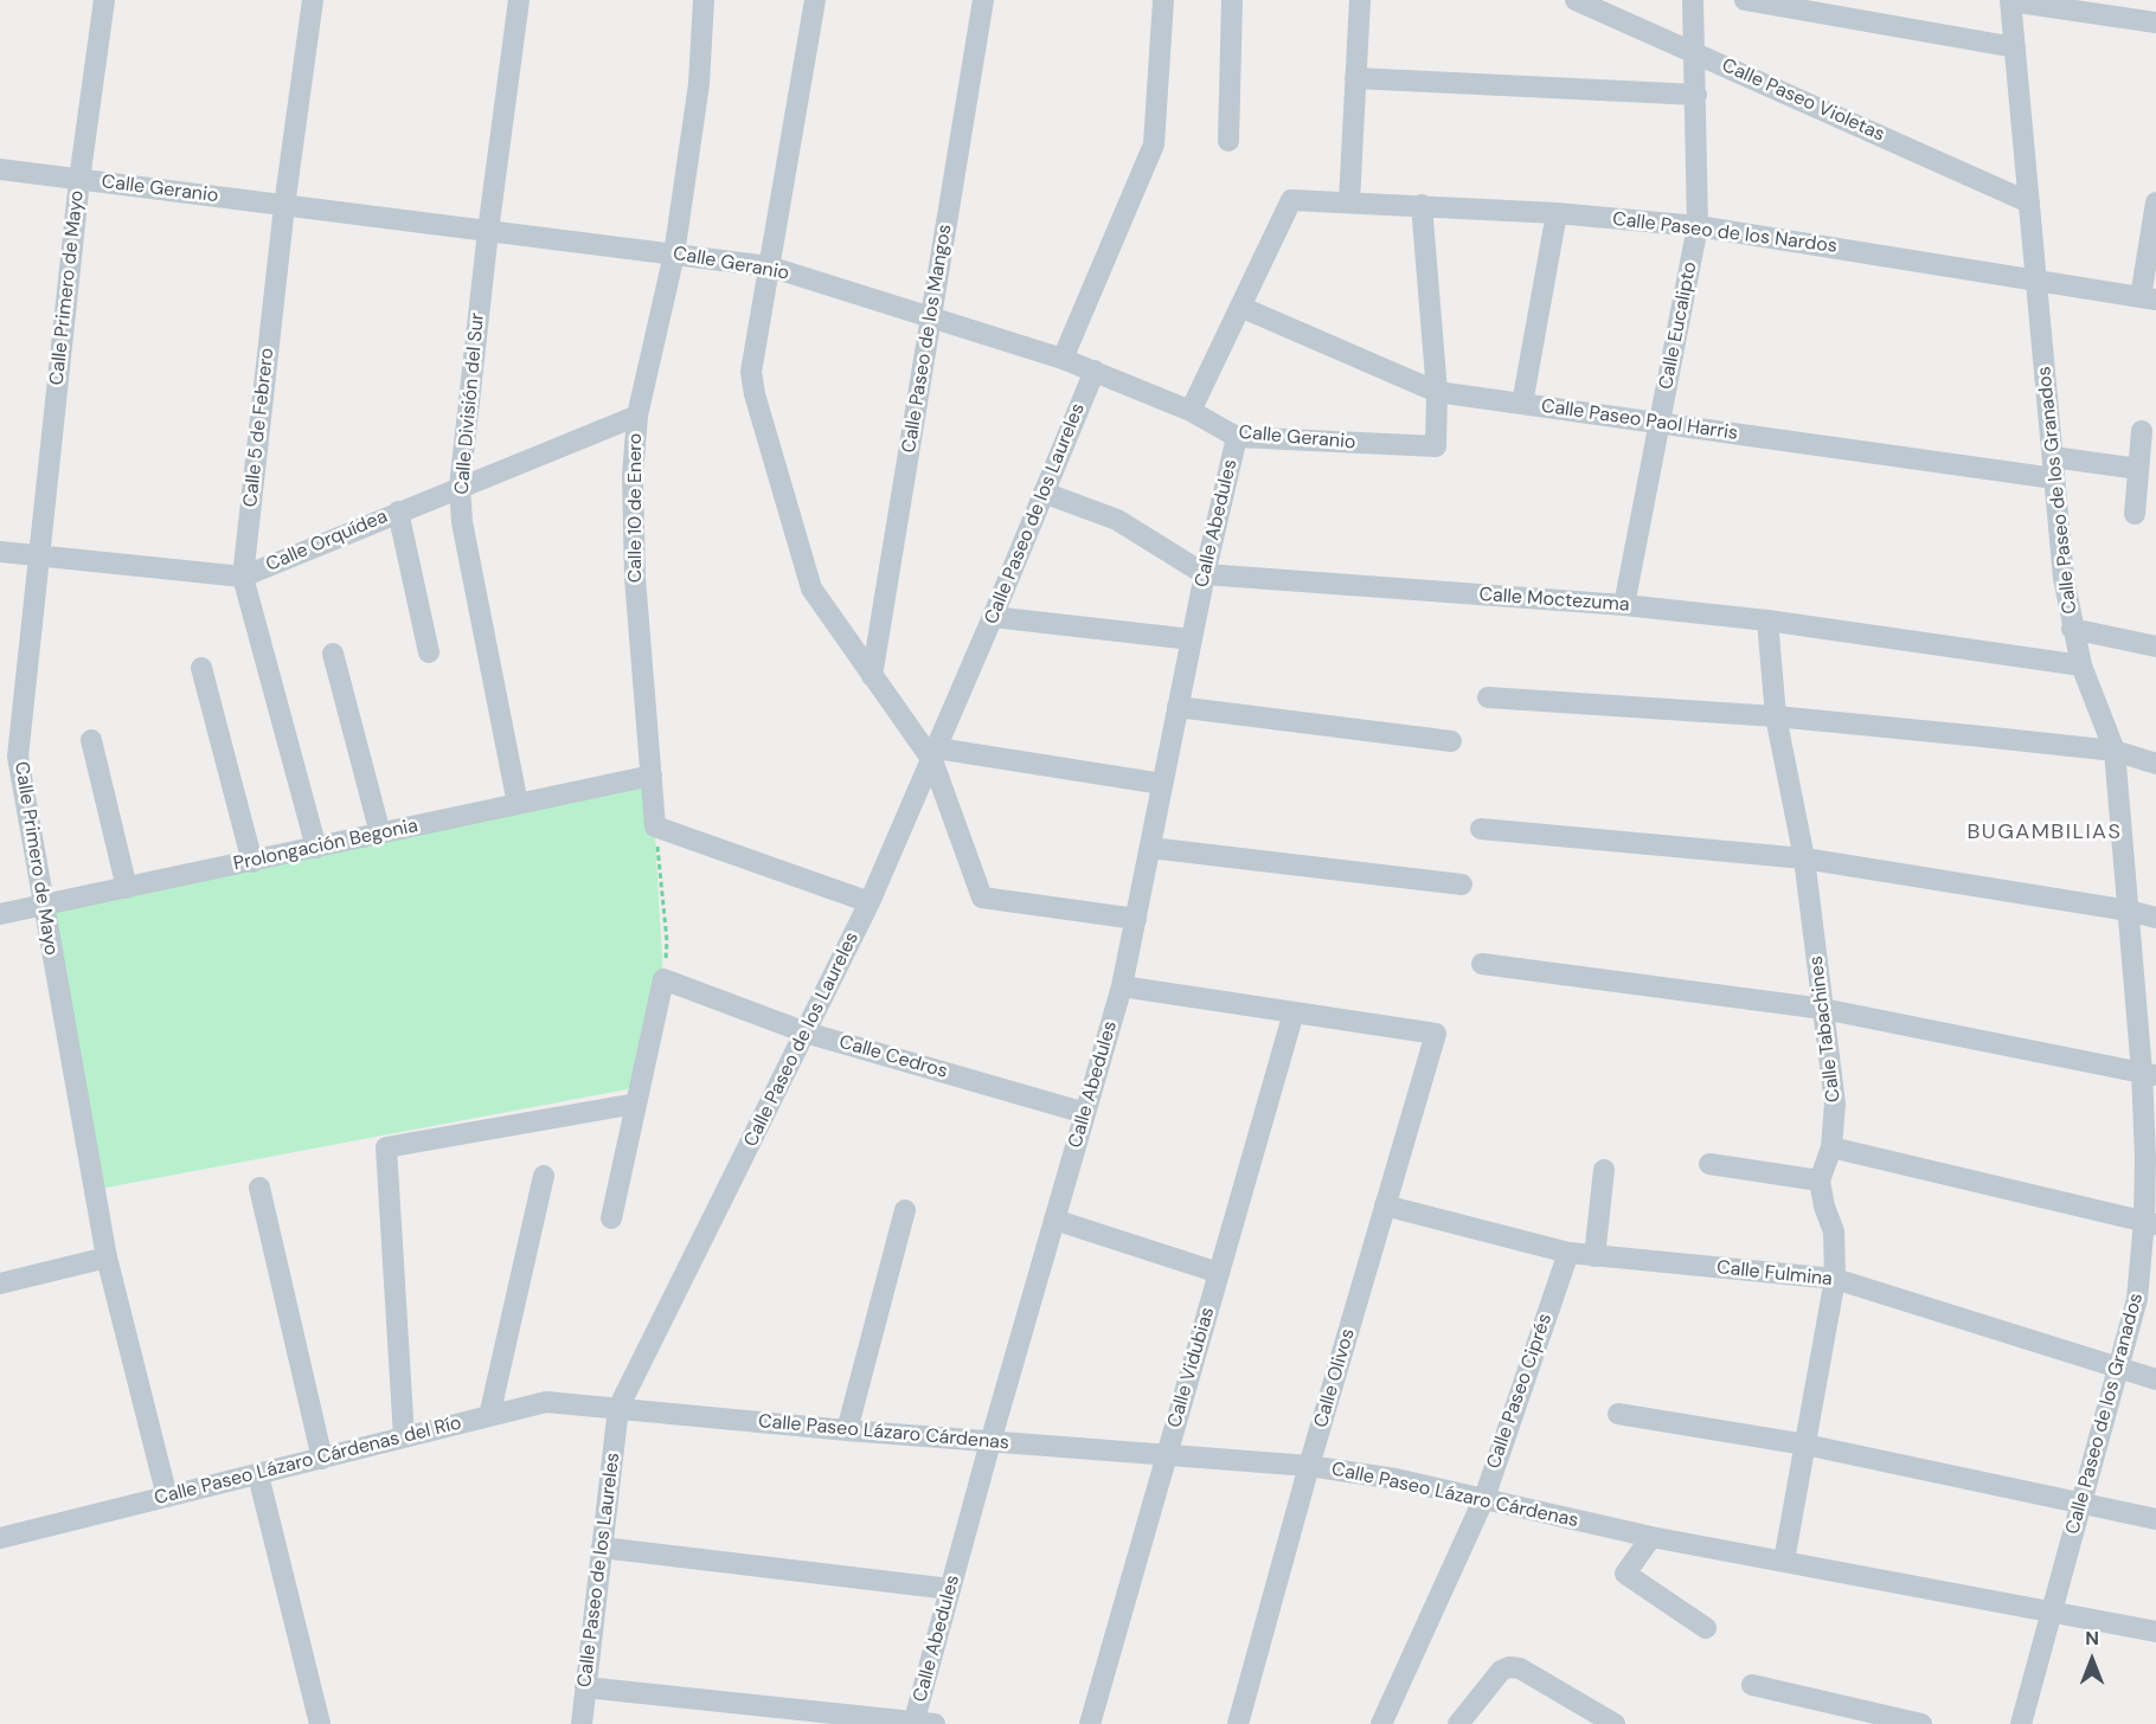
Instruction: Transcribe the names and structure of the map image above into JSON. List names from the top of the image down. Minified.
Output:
{"streets":{"street":["Calle Paseo Violetas","Calle Geranio","Calle Paseo de los Nardos","Calle Primero de Mayo","Calle Eucalipto","Calle Paseo de los Mangos","Calle División del Sur","Calle Paseo Paol Harris","Calle 5 de Febrero","Calle Paseo de los Granados","Calle 10 de Enero","Calle Paseo de los Laureles","Calle Abedules","Calle Orquídea","Calle Moctezuma","Prolongación Begonia","Calle Tabachines","Calle Cedros","Calle Fulmina","Calle Vidubias","Calle Olivos","Calle Paseo Ciprés","Calle Paseo Lázaro Cárdenas","Calle Paseo Lázaro Cárdenas del Río"]},"crossings":[["Calle Paseo Violetas","Calle Eucalipto"],["Calle Paseo Violetas","Calle Paseo de los Granados"],["Calle Geranio","Calle Primero de Mayo"],["Calle Geranio","Calle Paseo de los Mangos"],["Calle Geranio","Calle División del Sur"],["Calle Geranio","Calle Paseo Paol Harris"],["Calle Geranio","Calle 5 de Febrero"],["Calle Geranio","Calle 10 de Enero"],["Calle Geranio","Calle Paseo de los Laureles"],["Calle Geranio","Calle Abedules"],["Calle Paseo de los Nardos","Calle Eucalipto"],["Calle Paseo de los Nardos","Calle Paseo Paol Harris"],["Calle Paseo de los Nardos","Calle Paseo de los Granados"],["Calle Primero de Mayo","Calle Orquídea"],["Calle Primero de Mayo","Prolongación Begonia"],["Calle Primero de Mayo","Calle Paseo Lázaro Cárdenas del Río"],["Calle Eucalipto","Calle Paseo Paol Harris"],["Calle Eucalipto","Calle Moctezuma"],["Calle División del Sur","Calle Orquídea"],["Calle División del Sur","Prolongación Begonia"],["Calle Paseo Paol Harris","Calle Paseo de los Granados"],["Calle 5 de Febrero","Calle Orquídea"],["Calle 5 de Febrero","Prolongación Begonia"],["Calle Paseo de los Granados","Calle Moctezuma"],["Calle Paseo de los Granados","Calle Fulmina"],["Calle Paseo de los Granados","Calle Paseo Lázaro Cárdenas"],["Calle 10 de Enero","Calle Orquídea"],["Calle 10 de Enero","Prolongación Begonia"],["Calle Paseo de los Laureles","Calle Moctezuma"],["Calle Paseo de los Laureles","Calle Cedros"],["Calle Paseo de los Laureles","Calle Paseo Lázaro Cárdenas"],["Calle Paseo de los Laureles","Calle Paseo Lázaro Cárdenas del Río"],["Calle Abedules","Calle Moctezuma"],["Calle Abedules","Calle Cedros"],["Calle Abedules","Calle Paseo Lázaro Cárdenas"],["Calle Moctezuma","Calle Tabachines"],["Calle Fulmina","Calle Olivos"],["Calle Fulmina","Calle Paseo Ciprés"],["Calle Vidubias","Calle Olivos"],["Calle Vidubias","Calle Paseo Lázaro Cárdenas"],["Calle Olivos","Calle Paseo Lázaro Cárdenas"],["Calle Paseo Ciprés","Calle Paseo Lázaro Cárdenas"],["Calle Paseo Lázaro Cárdenas","Calle Paseo Lázaro Cárdenas del Río"]],"districts":["BUGAMBILIAS"],"north":"top"}
